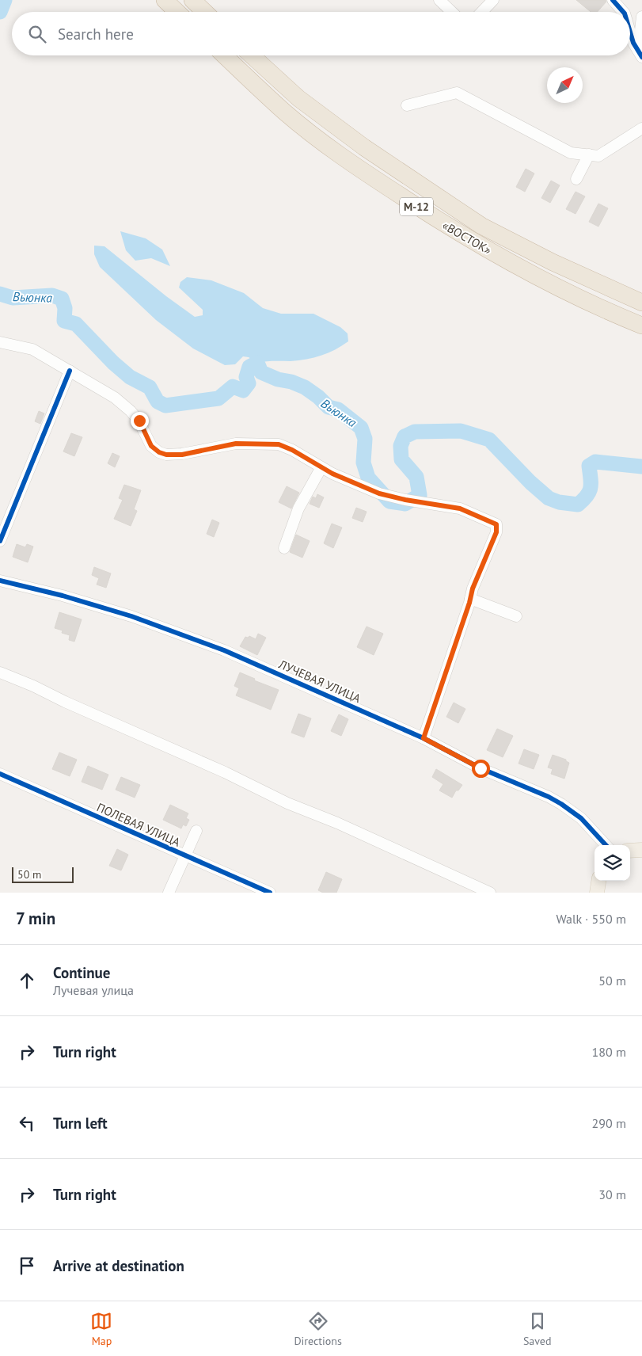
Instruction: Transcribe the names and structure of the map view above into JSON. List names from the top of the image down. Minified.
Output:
{"streets":{"highway":["М-12","«ВОСТОК»"],"street":["ЛУЧЕВАЯ УЛИЦА","ПОЛЕВАЯ УЛИЦА"]},"water":["Вьюнка"],"scale_bar":"50 m","north":"top right","page":{"search":"Search here","scale":"50 m","heading":["7 min","Walk · 550 m"],"list":[["Continue","Лучевая улица","50 m"],["Turn right","180 m"],["Turn left","290 m"],["Turn right","30 m"],"Arrive at destination"],"nav":["Map","Directions","Saved"]}}
